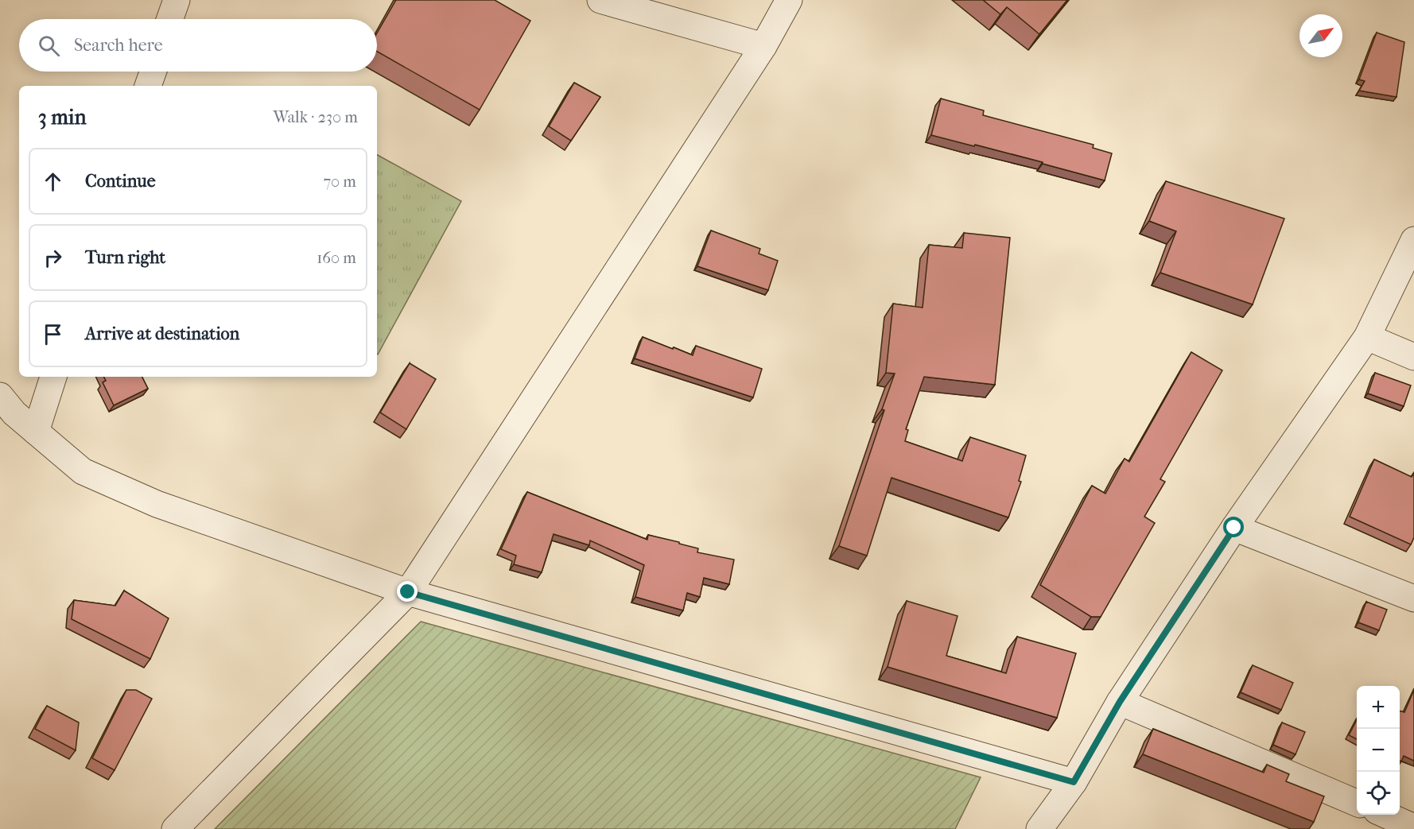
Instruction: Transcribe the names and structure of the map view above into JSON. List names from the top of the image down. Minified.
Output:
{"north":"top right","page":{"search":"Search here","heading":["3 min","Walk · 230 m"],"list":[["Continue","70 m"],["Turn right","160 m"],"Arrive at destination"],"map_buttons":["+","−"]}}
